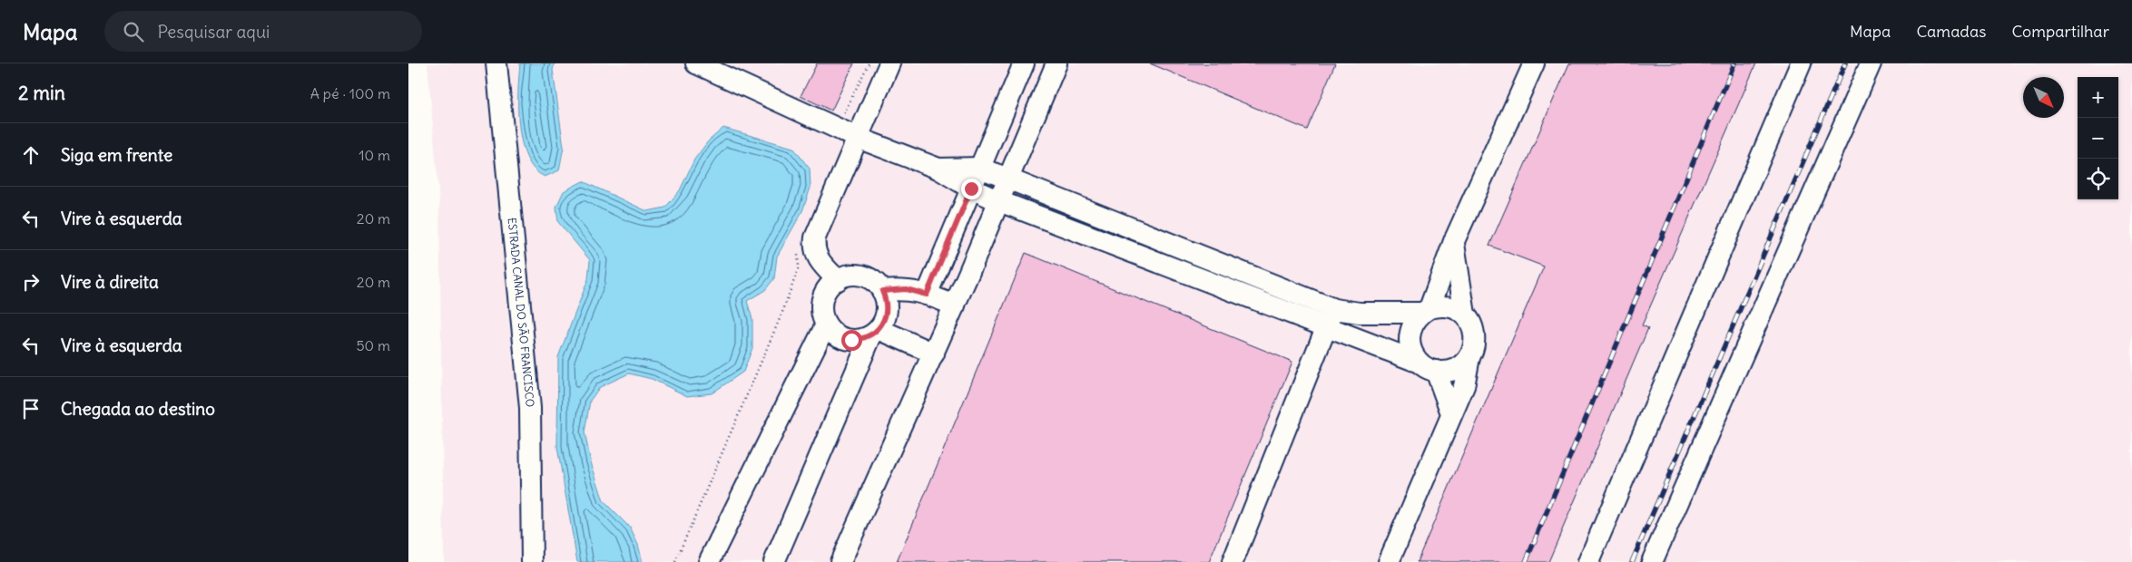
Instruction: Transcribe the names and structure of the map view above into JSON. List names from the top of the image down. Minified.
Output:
{"streets":{"street":["ESTRADA CANAL DO SÃO FRANCISCO"]},"north":"bottom right","page":{"header":"Mapa","search":"Pesquisar aqui","nav":["Mapa","Camadas","Compartilhar"],"heading":["2 min","A pé · 100 m"],"map_buttons":["+","−"],"list":[["Siga em frente","10 m"],["Vire à esquerda","20 m"],["Vire à direita","20 m"],["Vire à esquerda","50 m"],"Chegada ao destino"]}}
